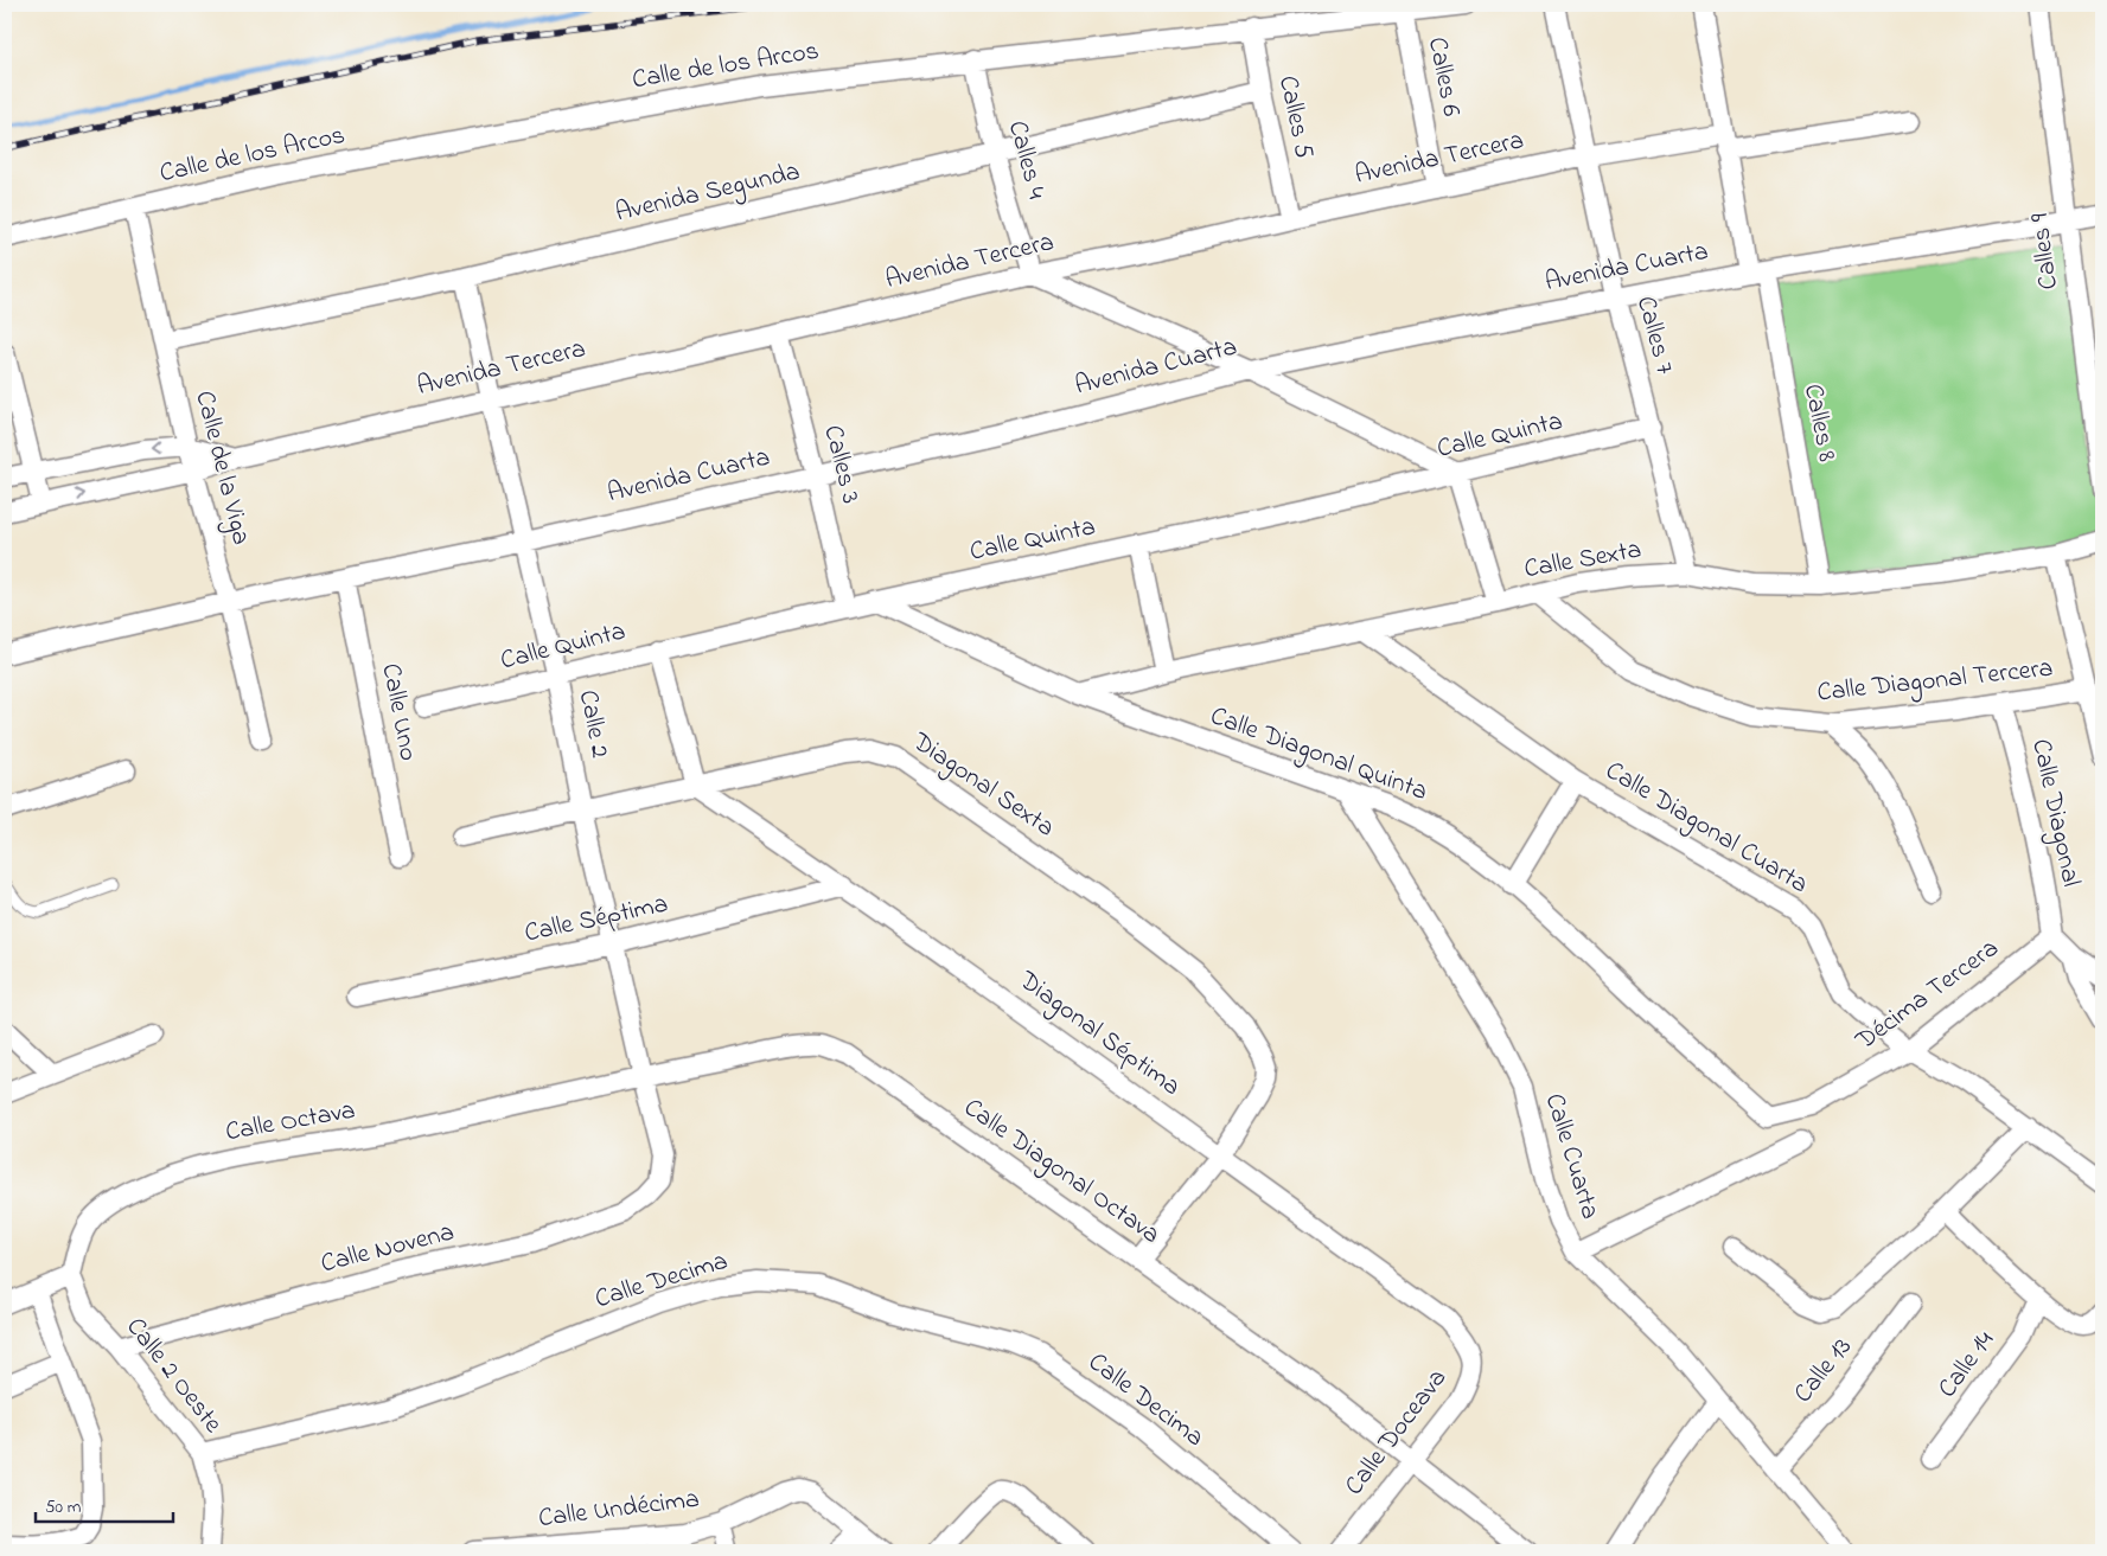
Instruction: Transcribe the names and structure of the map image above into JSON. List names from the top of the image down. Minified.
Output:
{"streets":{"street":["Calle de los Arcos","Calles 6","Calles 5","Avenida Tercera","Calles 4","Avenida Segunda","Calles 9","Avenida Cuarta","Calles 7","Calles 8","Calle Quinta","Calles 3","Calle de la Viga","Calle Sexta","Calle Diagonal Tercera","Calle Uno","Calle 2","Calle Diagonal Quinta","Diagonal Sexta","Calle Diagonal","Calle Diagonal Cuarta","Calle Séptima","Décima Tercera","Diagonal Séptima","Calle Octava","Calle Cuarta","Calle Diagonal Octava","Calle Novena","Calle Decima","Calle 14","Calle 13","Calle 2 Oeste","Calle Doceava","Calle Undécima"]},"crossings":[["Calle de los Arcos","Calles 6"],["Calle de los Arcos","Calles 5"],["Calle de los Arcos","Calles 4"],["Calle de los Arcos","Calle de la Viga"],["Calles 6","Avenida Tercera"],["Calles 5","Avenida Tercera"],["Calles 5","Avenida Segunda"],["Avenida Tercera","Calles 4"],["Avenida Tercera","Calles 7"],["Avenida Tercera","Calles 8"],["Avenida Tercera","Calles 3"],["Avenida Tercera","Calle de la Viga"],["Avenida Tercera","Calle 2"],["Calles 4","Avenida Segunda"],["Avenida Segunda","Calle de la Viga"],["Avenida Segunda","Calle 2"],["Calles 9","Avenida Cuarta"],["Avenida Cuarta","Calles 7"],["Avenida Cuarta","Calles 8"],["Avenida Cuarta","Calles 3"],["Avenida Cuarta","Calle de la Viga"],["Avenida Cuarta","Calle Uno"],["Avenida Cuarta","Calle 2"],["Calles 7","Calle Quinta"],["Calles 7","Calle Sexta"],["Calles 8","Calle Sexta"],["Calle Quinta","Calles 3"],["Calle Quinta","Calle 2"],["Calle Quinta","Calle Diagonal Quinta"],["Calle Sexta","Calle Diagonal Tercera"],["Calle Sexta","Calle Diagonal Quinta"],["Calle Sexta","Calle Diagonal Cuarta"],["Calle Diagonal Tercera","Calle Diagonal"],["Calle 2","Diagonal Sexta"],["Calle 2","Calle Séptima"],["Calle 2","Calle Octava"],["Calle 2","Calle Diagonal Octava"],["Calle 2","Calle Novena"],["Calle Diagonal Quinta","Décima Tercera"],["Calle Diagonal Quinta","Calle Cuarta"],["Diagonal Sexta","Diagonal Séptima"],["Diagonal Sexta","Calle Diagonal Octava"],["Calle Diagonal","Décima Tercera"],["Calle Diagonal Cuarta","Décima Tercera"],["Calle Séptima","Diagonal Séptima"],["Diagonal Séptima","Calle Doceava"],["Calle Octava","Calle Diagonal Octava"],["Calle Octava","Calle 2 Oeste"],["Calle Cuarta","Calle 13"],["Calle Diagonal Octava","Calle Doceava"],["Calle Novena","Calle 2 Oeste"],["Calle Decima","Calle 2 Oeste"]],"scale_bar":"50 m"}
